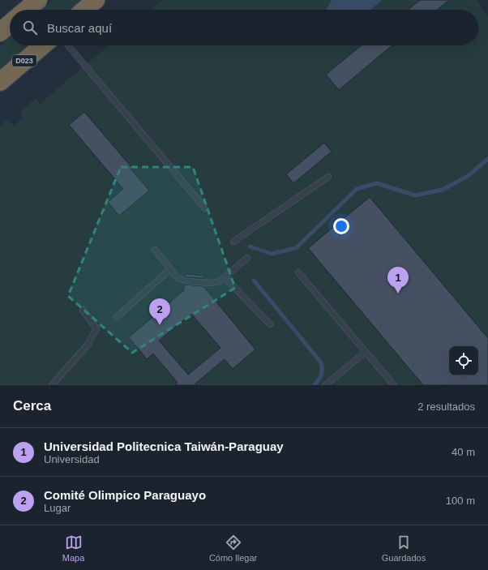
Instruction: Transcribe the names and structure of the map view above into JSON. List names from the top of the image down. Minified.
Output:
{"streets":{"highway":["D023"]},"page":{"search":"Buscar aquí","pins":["1","2"],"heading":["Cerca","2 resultados"],"list":[{"mark":"1","name":"Universidad Politecnica Taiwán-Paraguay","note":"Universidad","value":"40 m"},{"mark":"2","name":"Comité Olimpico Paraguayo","note":"Lugar","value":"100 m"}],"nav":["Mapa","Cómo llegar","Guardados"]}}
